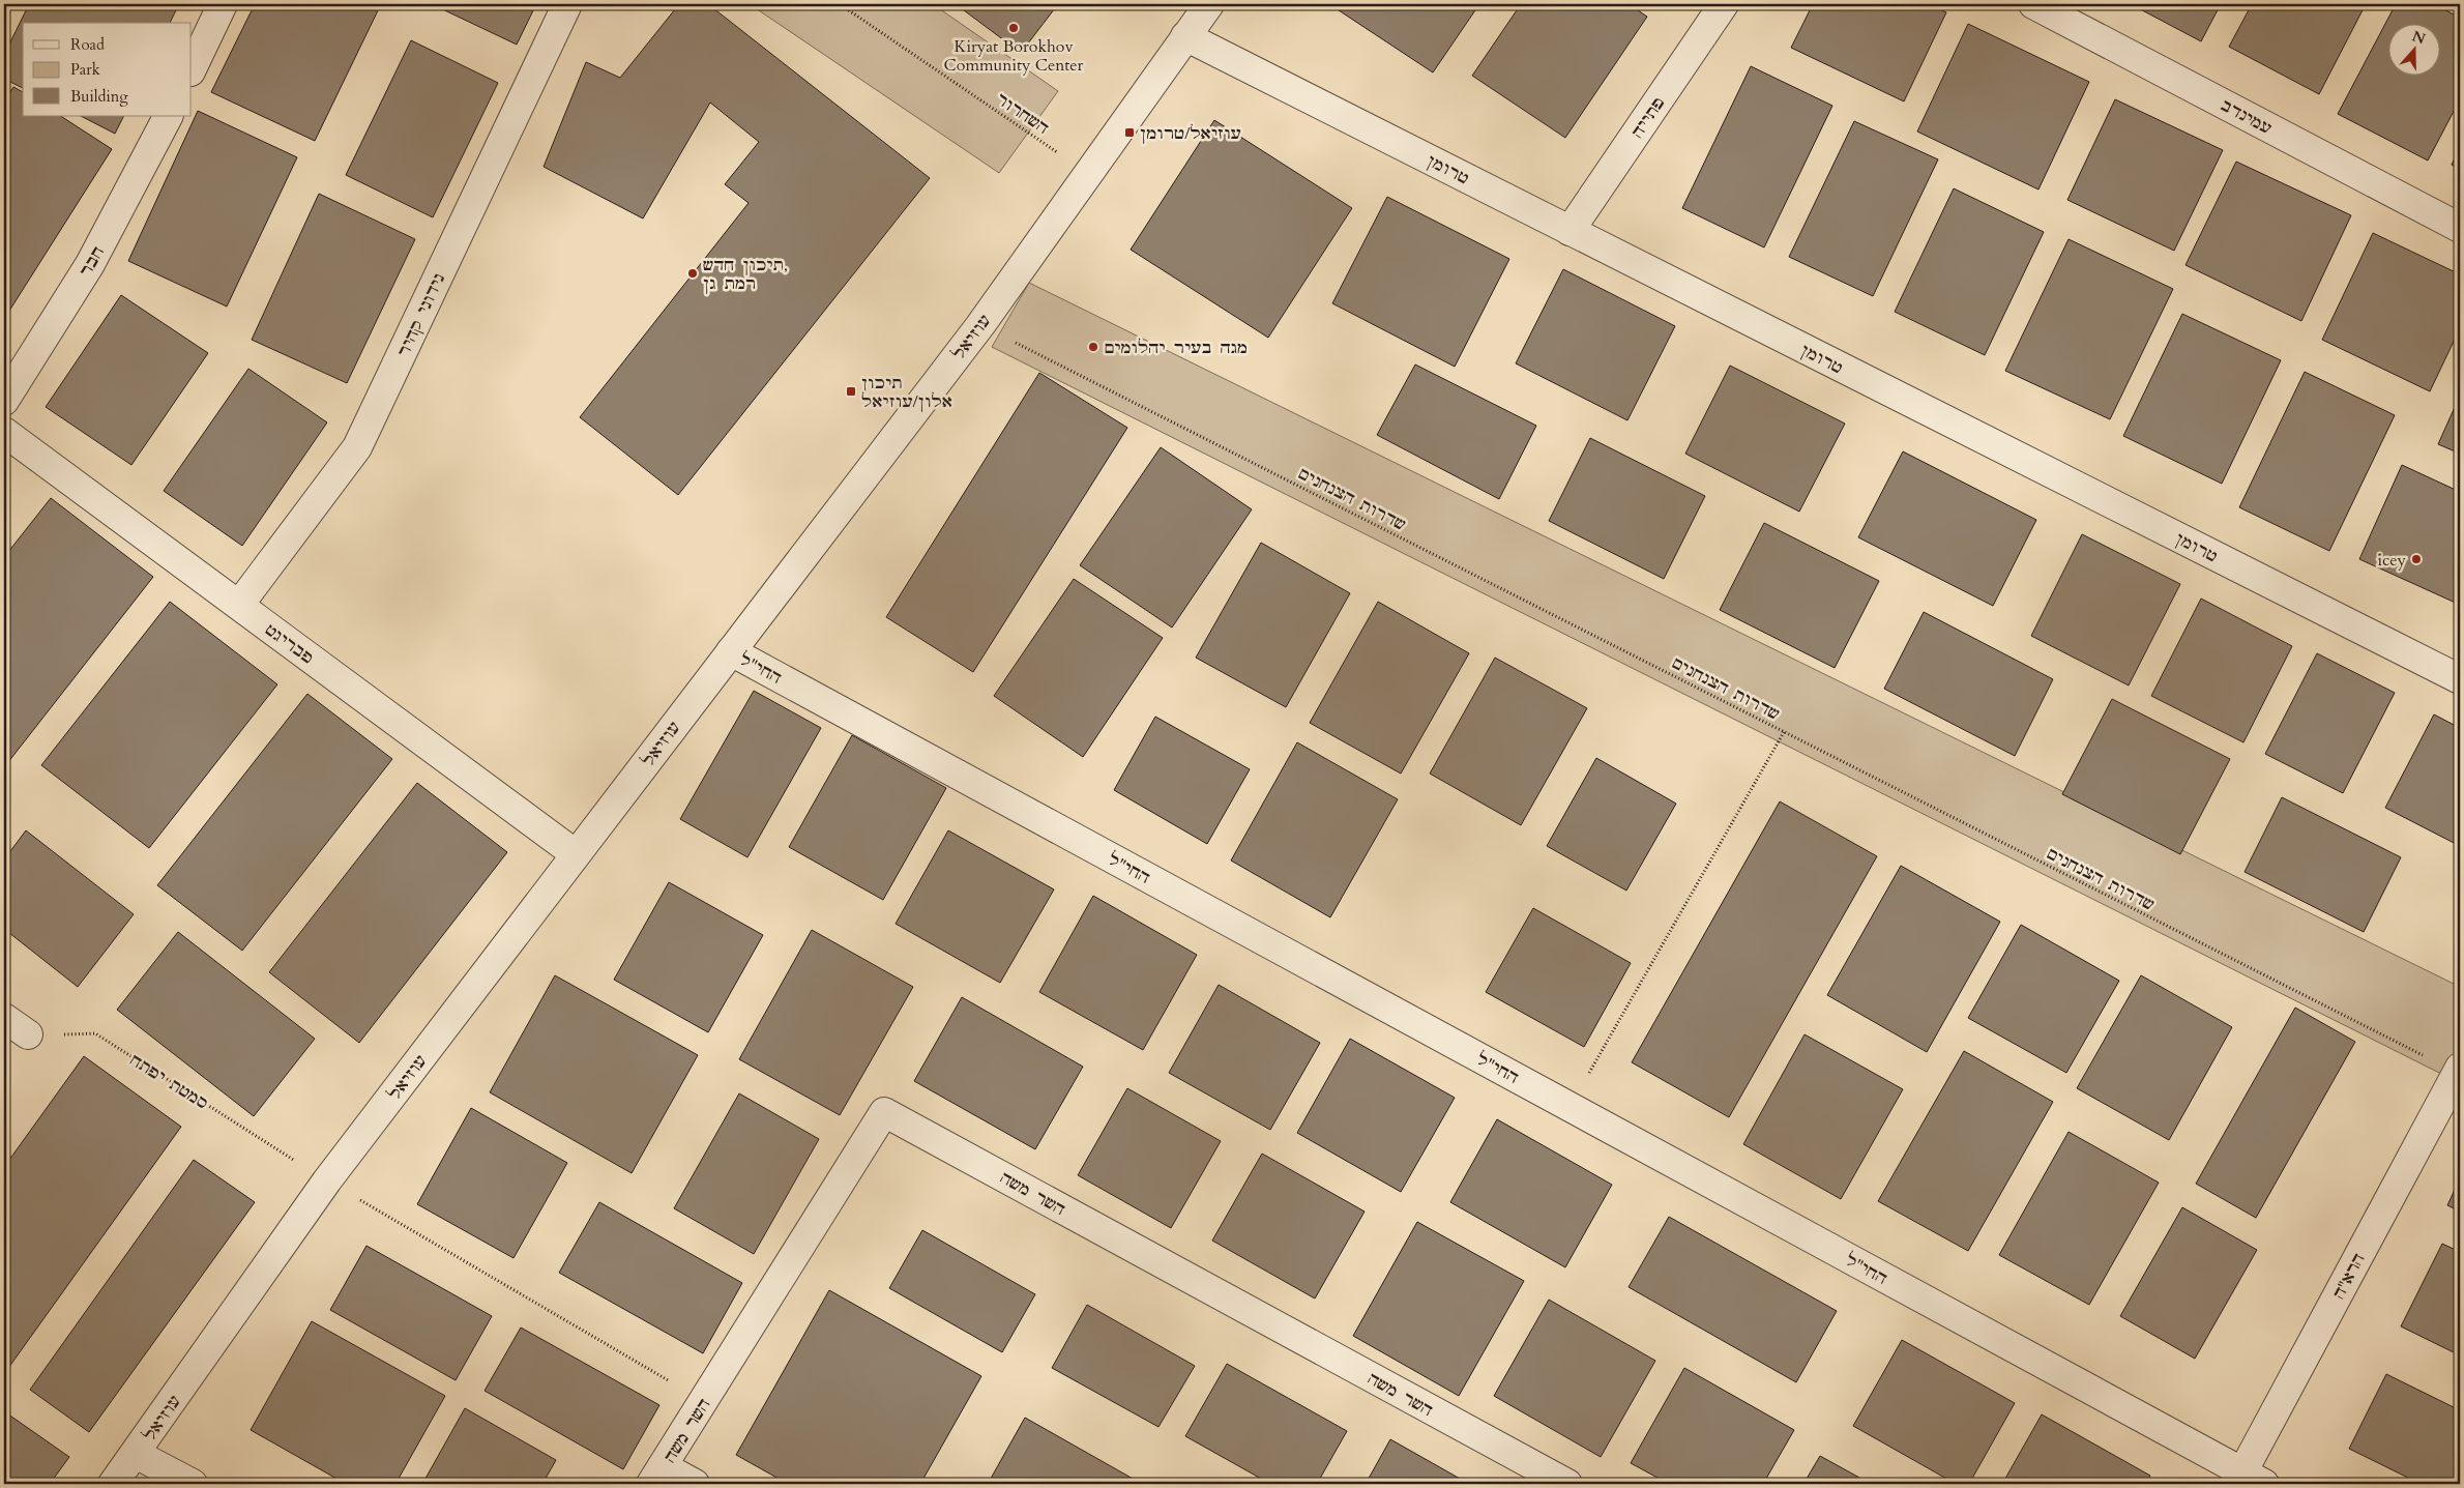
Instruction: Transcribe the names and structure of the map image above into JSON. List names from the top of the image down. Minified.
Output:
{"streets":{"street":["עמינדב","פתייה","טרומן","חבר","נידוני קהיר","עוזיאל","פבריגט","החי\"ל","השר משה","הרא\"ה"],"path":["השחרור","שדרות הצנחנים","סמטת יפתח"]},"crossings":[["השחרור","עוזיאל"],["פתייה","טרומן"],["טרומן","עוזיאל"],["נידוני קהיר","פבריגט"],["עוזיאל","שדרות הצנחנים"],["עוזיאל","פבריגט"],["עוזיאל","החי\"ל"],["עוזיאל","סמטת יפתח"],["שדרות הצנחנים","הרא\"ה"],["החי\"ל","הרא\"ה"],["סמטת יפתח","השר משה"]],"places":{"other":["Kiryat Borokhov Community Center","תיכון חדש, רמת גן","מגה בעיר יהלומים","icey"],"transit":["עוזיאל/טרומן","תיכון אלון/עוזיאל"]},"legend":["Road","Park","Building"],"north":"top"}
